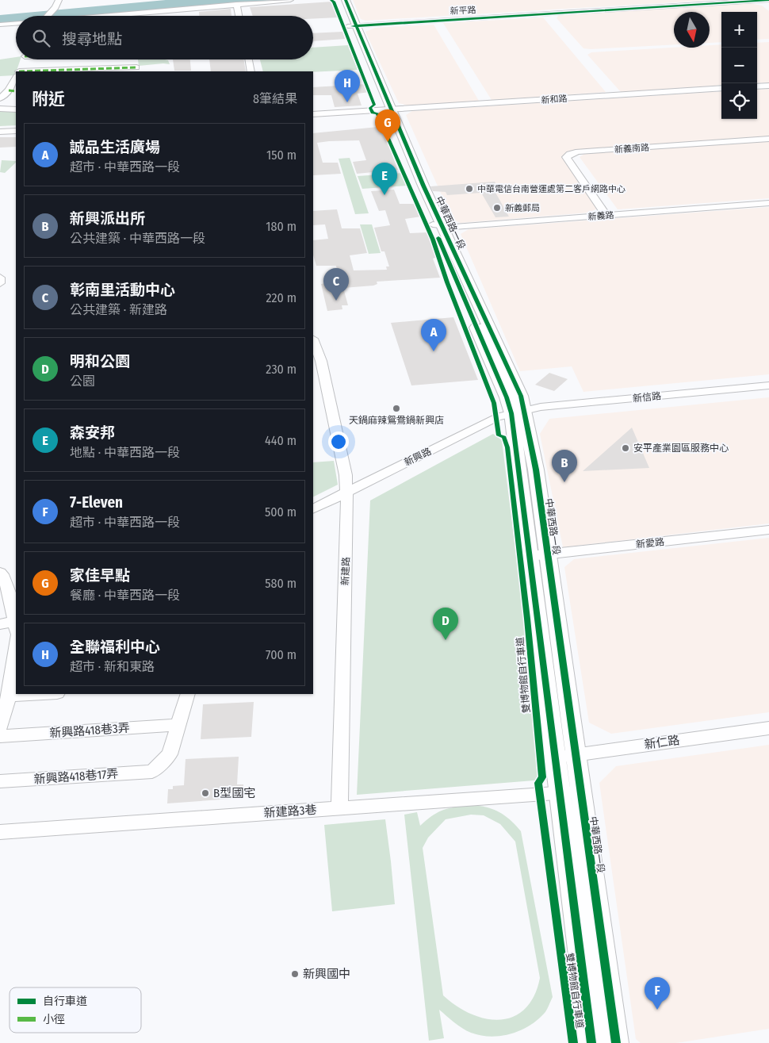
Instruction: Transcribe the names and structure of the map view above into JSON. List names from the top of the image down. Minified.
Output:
{"streets":{"main road":["中華西路一段"],"street":["新平路","新和路","新義南路","新義路","新信路","新興路","新愛路","新建路","新興路418巷3弄","新仁路","新興路418巷17弄","新建路3巷"],"cycle path":["雙博物館自行車道"]},"crossings":[["新平路","中華西路一段"],["新和路","中華西路一段"],["新義南路","新義路"],["新義路","中華西路一段"],["中華西路一段","新信路"],["中華西路一段","新興路"],["中華西路一段","新愛路"],["中華西路一段","新仁路"],["中華西路一段","新建路3巷"],["新信路","新興路"],["新興路","新建路"],["新建路","新建路3巷"]],"places":["中華電信台南營運處第二客戶網路中心","新義郵局","天鍋麻辣鴛鴦鍋新興店","安平產業園區服務中心","B型國宅","新興國中"],"legend":["自行車道","小徑"],"north":"bottom","page":{"map_buttons":["+","−"],"search":"搜尋地點","pins":["H","G","E","C","A","B","D","F"],"heading":["附近","8筆結果"],"list":[{"mark":"A","name":"誠品生活廣場","note":"超市 · 中華西路一段","value":"150 m"},{"mark":"B","name":"新興派出所","note":"公共建築 · 中華西路一段","value":"180 m"},{"mark":"C","name":"彰南里活動中心","note":"公共建築 · 新建路","value":"220 m"},{"mark":"D","name":"明和公園","note":"公園","value":"230 m"},{"mark":"E","name":"森安邦","note":"地點 · 中華西路一段","value":"440 m"},{"mark":"F","name":"7-Eleven","note":"超市 · 中華西路一段","value":"500 m"},{"mark":"G","name":"家佳早點","note":"餐廳 · 中華西路一段","value":"580 m"},{"mark":"H","name":"全聯福利中心","note":"超市 · 新和東路","value":"700 m"}]}}
